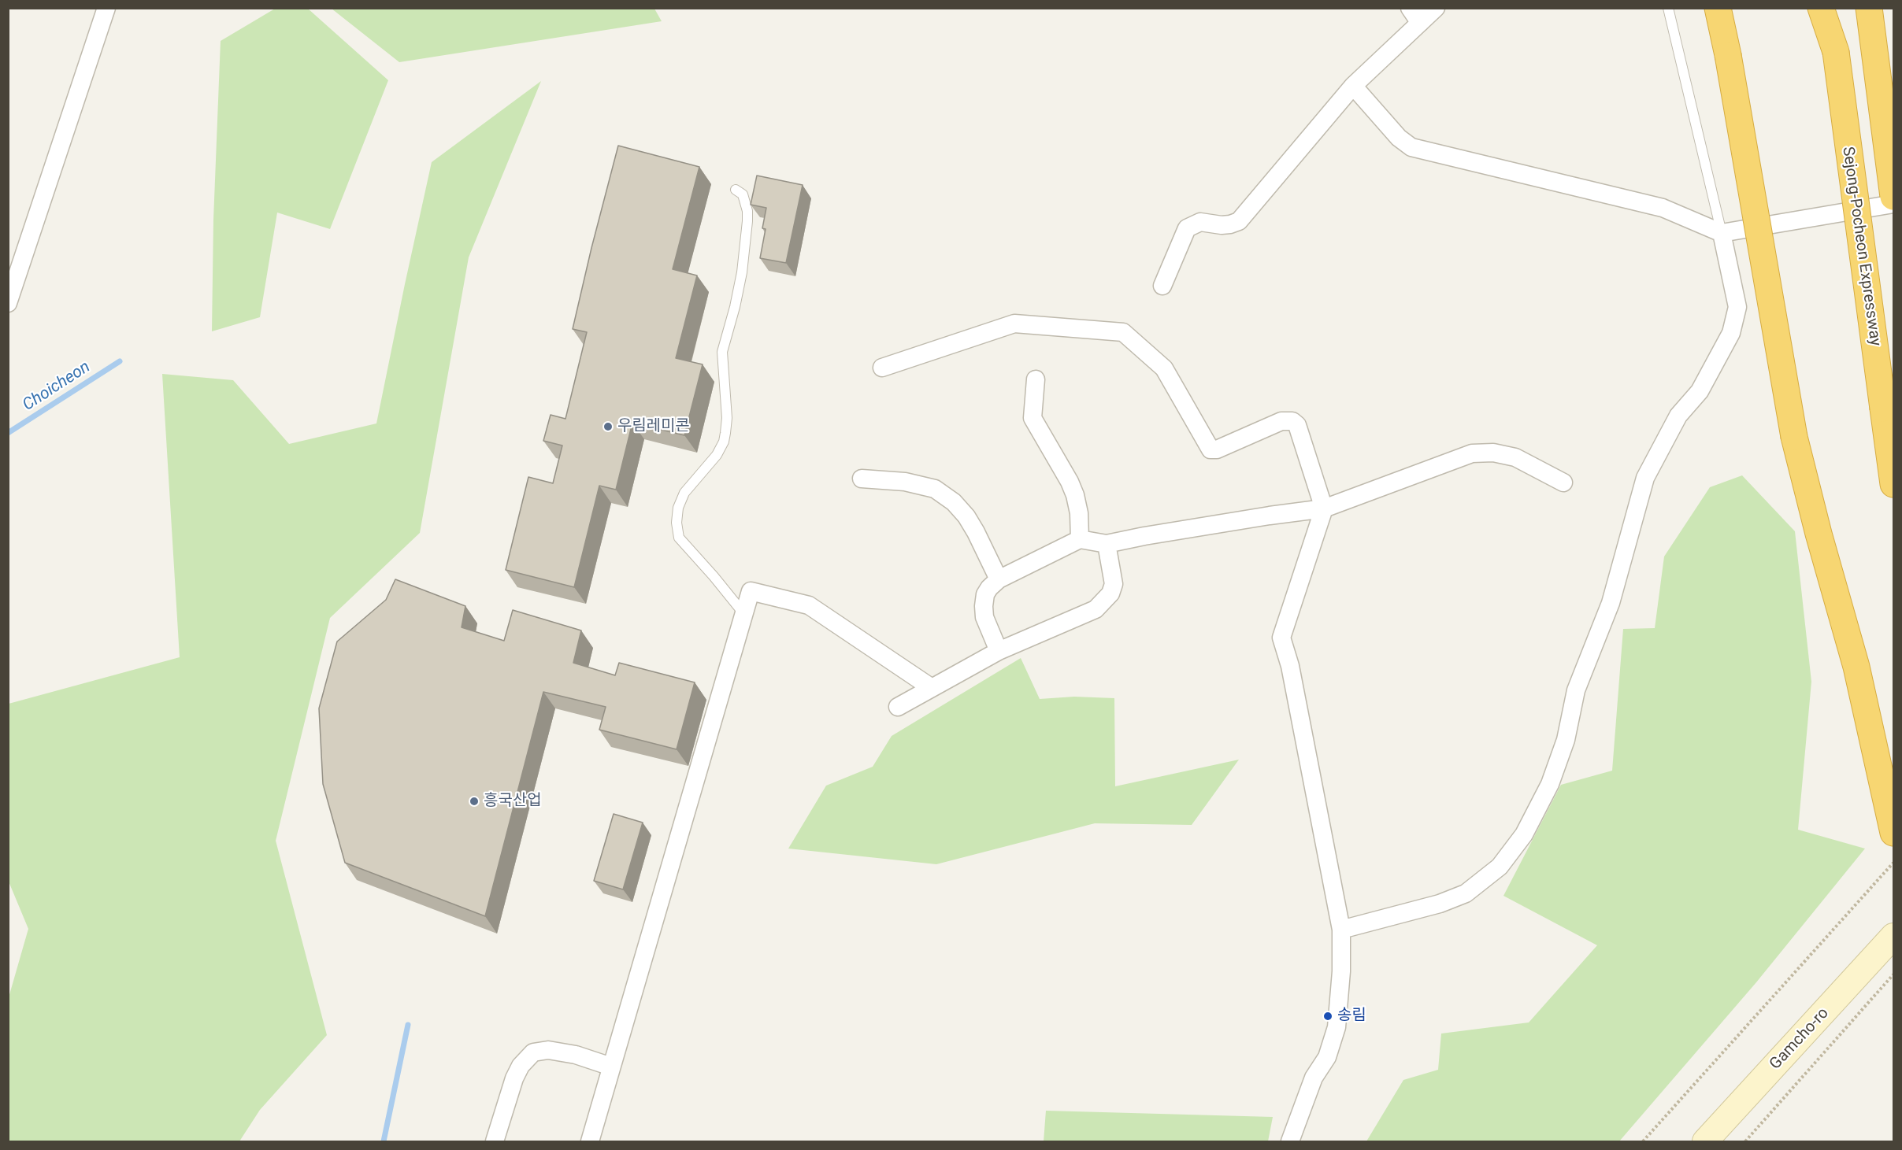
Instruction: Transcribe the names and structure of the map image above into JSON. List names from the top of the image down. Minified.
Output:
{"streets":{"highway":["Sejong-Pocheon Expressway"],"main road":["Gamcho-ro"]},"water":["Choicheon"],"places":["우림레미콘","흥국산업","송림"]}
